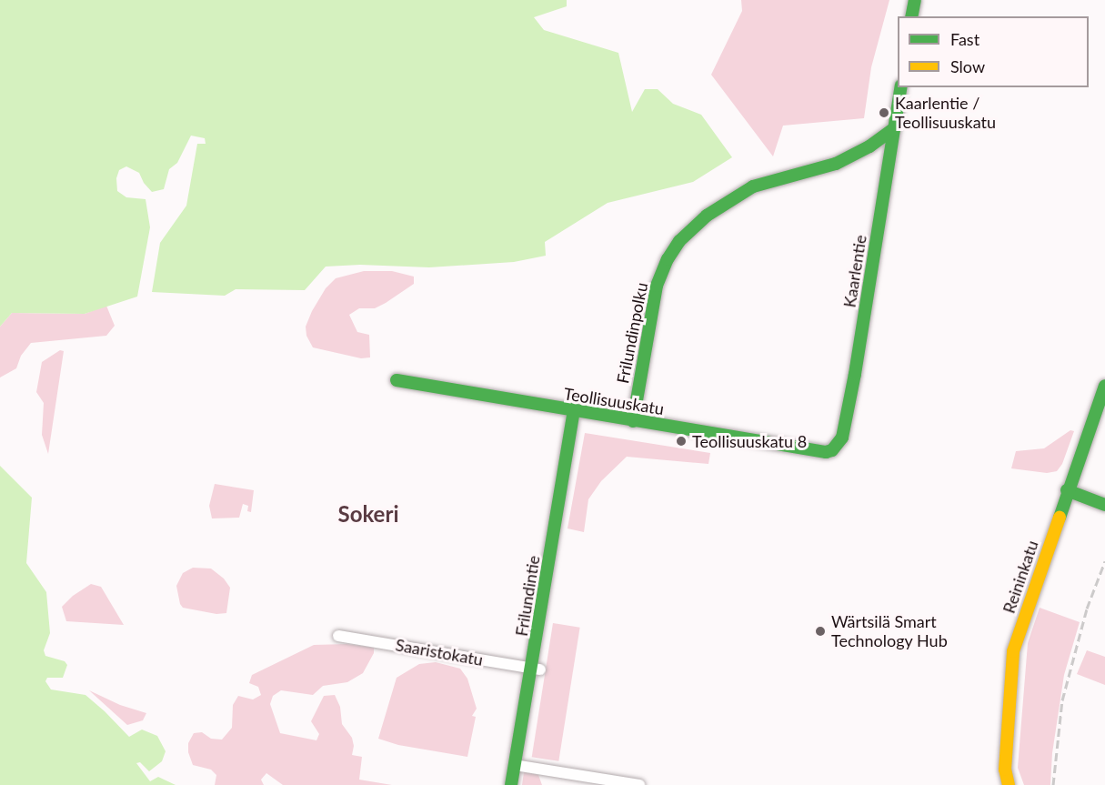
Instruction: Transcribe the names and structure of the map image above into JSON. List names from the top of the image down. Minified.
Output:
{"streets":{"street":["Kaarlentie","Frilundinpolku","Teollisuuskatu","Reininkatu","Frilundintie","Saaristokatu"]},"crossings":[["Kaarlentie","Frilundinpolku"],["Kaarlentie","Teollisuuskatu"],["Frilundinpolku","Teollisuuskatu"],["Teollisuuskatu","Frilundintie"],["Frilundintie","Saaristokatu"]],"districts":["Sokeri"],"places":["Kaarlentie / Teollisuuskatu","Teollisuuskatu 8","Wärtsilä Smart Technology Hub"],"legend":["Fast","Slow"]}
